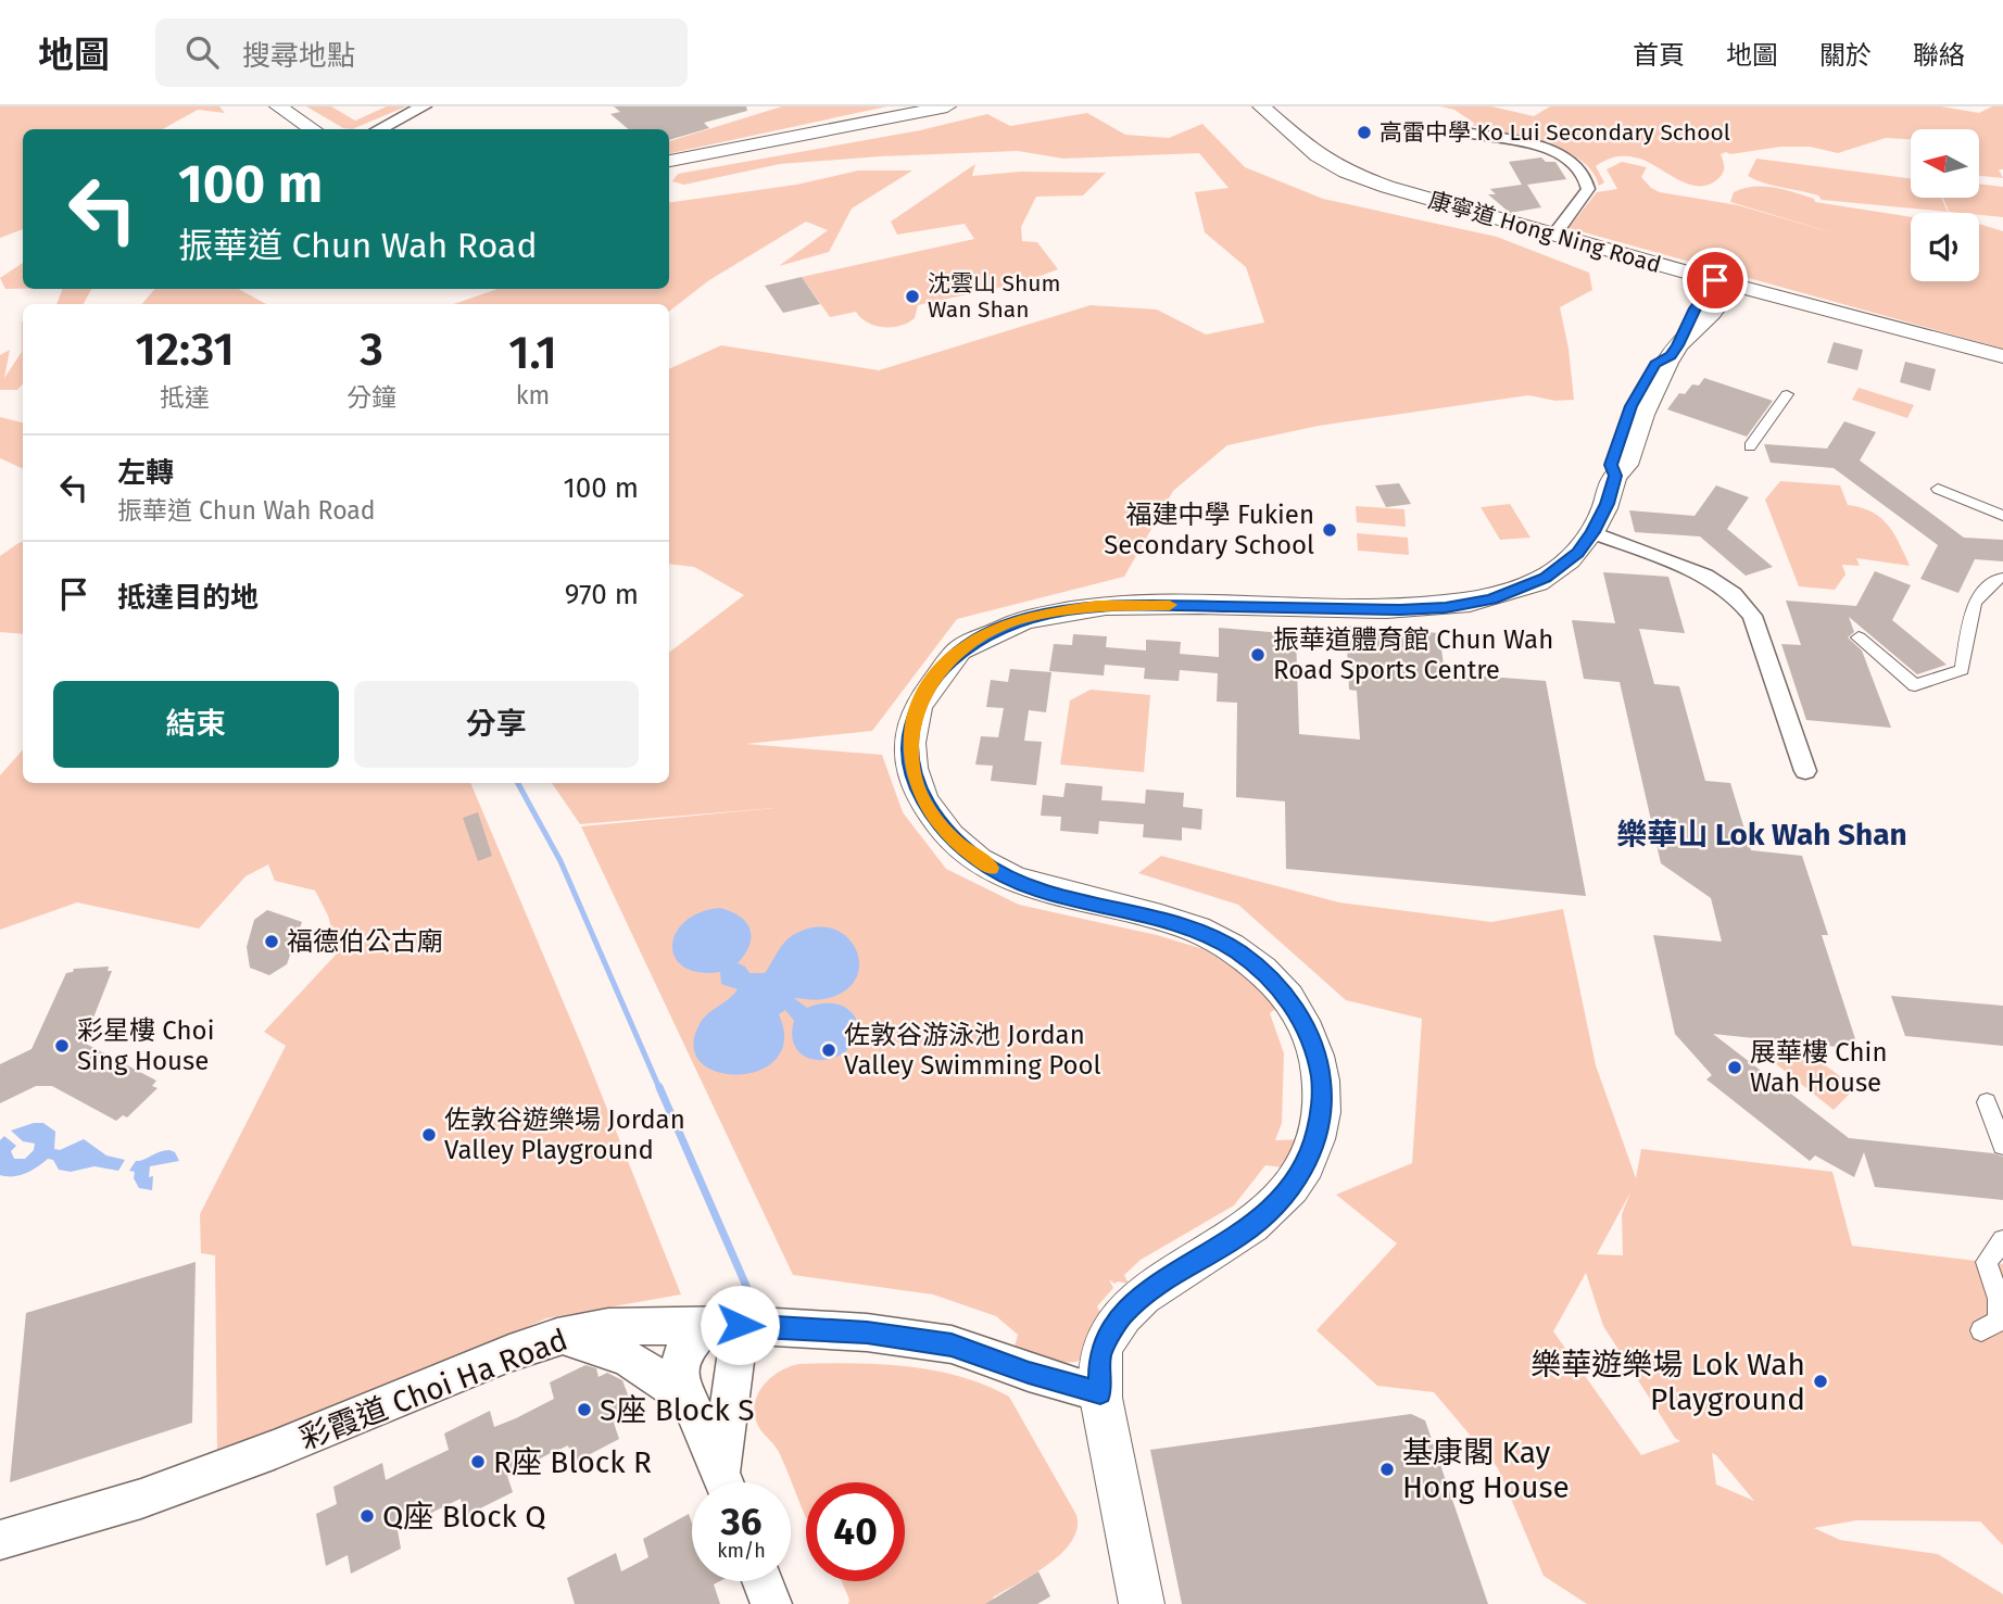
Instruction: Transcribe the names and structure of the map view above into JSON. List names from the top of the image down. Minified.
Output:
{"streets":{"main road":["康寧道 Hong Ning Road"],"street":["彩霞道 Choi Ha Road"]},"districts":["樂華山 Lok Wah Shan"],"places":["高雷中學 Ko Lui Secondary School","沈雲山 Shum Wan Shan","福建中學 Fukien Secondary School","振華道體育館 Chun Wah Road Sports Centre","福德伯公古廟","彩星樓 Choi Sing House","佐敦谷游泳池 Jordan Valley Swimming Pool","展華樓 Chin Wah House","佐敦谷遊樂場 Jordan Valley Playground","樂華遊樂場 Lok Wah Playground","S座 Block S","R座 Block R","基康閣 Kay Hong House","Q座 Block Q"],"north":"left","page":{"header":"地圖","search":"搜尋地點","nav":["首頁","地圖","關於","聯絡"],"turn":["100 m","振華道 Chun Wah Road"],"eta":["12:31","抵達","3","分鐘","1.1","km"],"list":[{"name":"左轉","note":"振華道 Chun Wah Road","value":"100 m"},{"name":"抵達目的地","value":"970 m"}],"buttons":["結束","分享"],"speed":"36 km/h","limit":"40"}}
